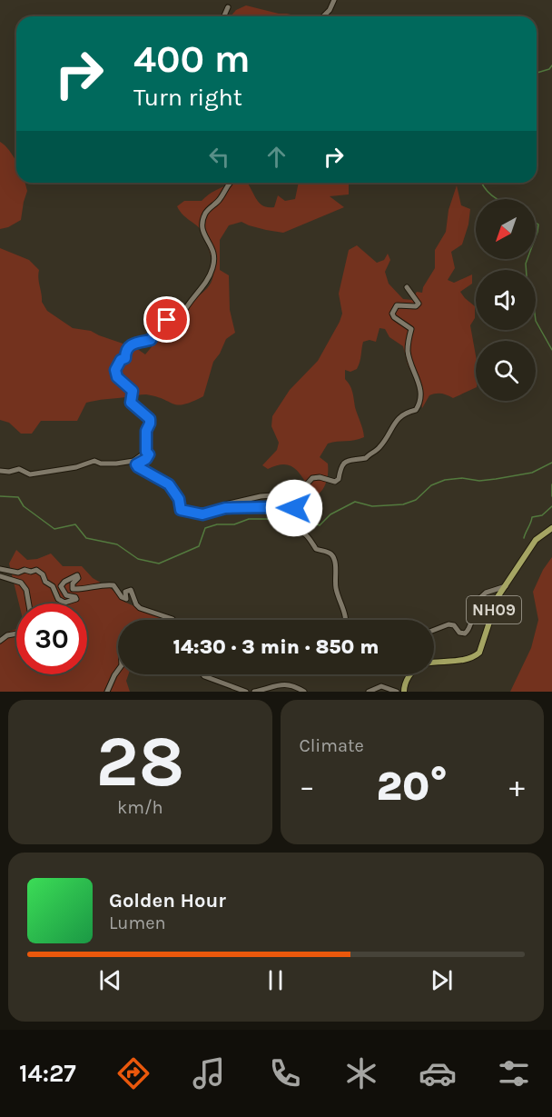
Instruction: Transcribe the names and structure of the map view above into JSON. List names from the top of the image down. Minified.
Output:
{"streets":{"main road":["NH09"]},"north":"bottom left","page":{"turn":["400 m","Turn right"],"limit":"30","trip":"14:30 · 3 min · 850 m","tile":[["28","km/h"],"Climate"],"heat":["−","20°","+"],"song":["Golden Hour","Lumen"],"tabs":"14:27"}}
